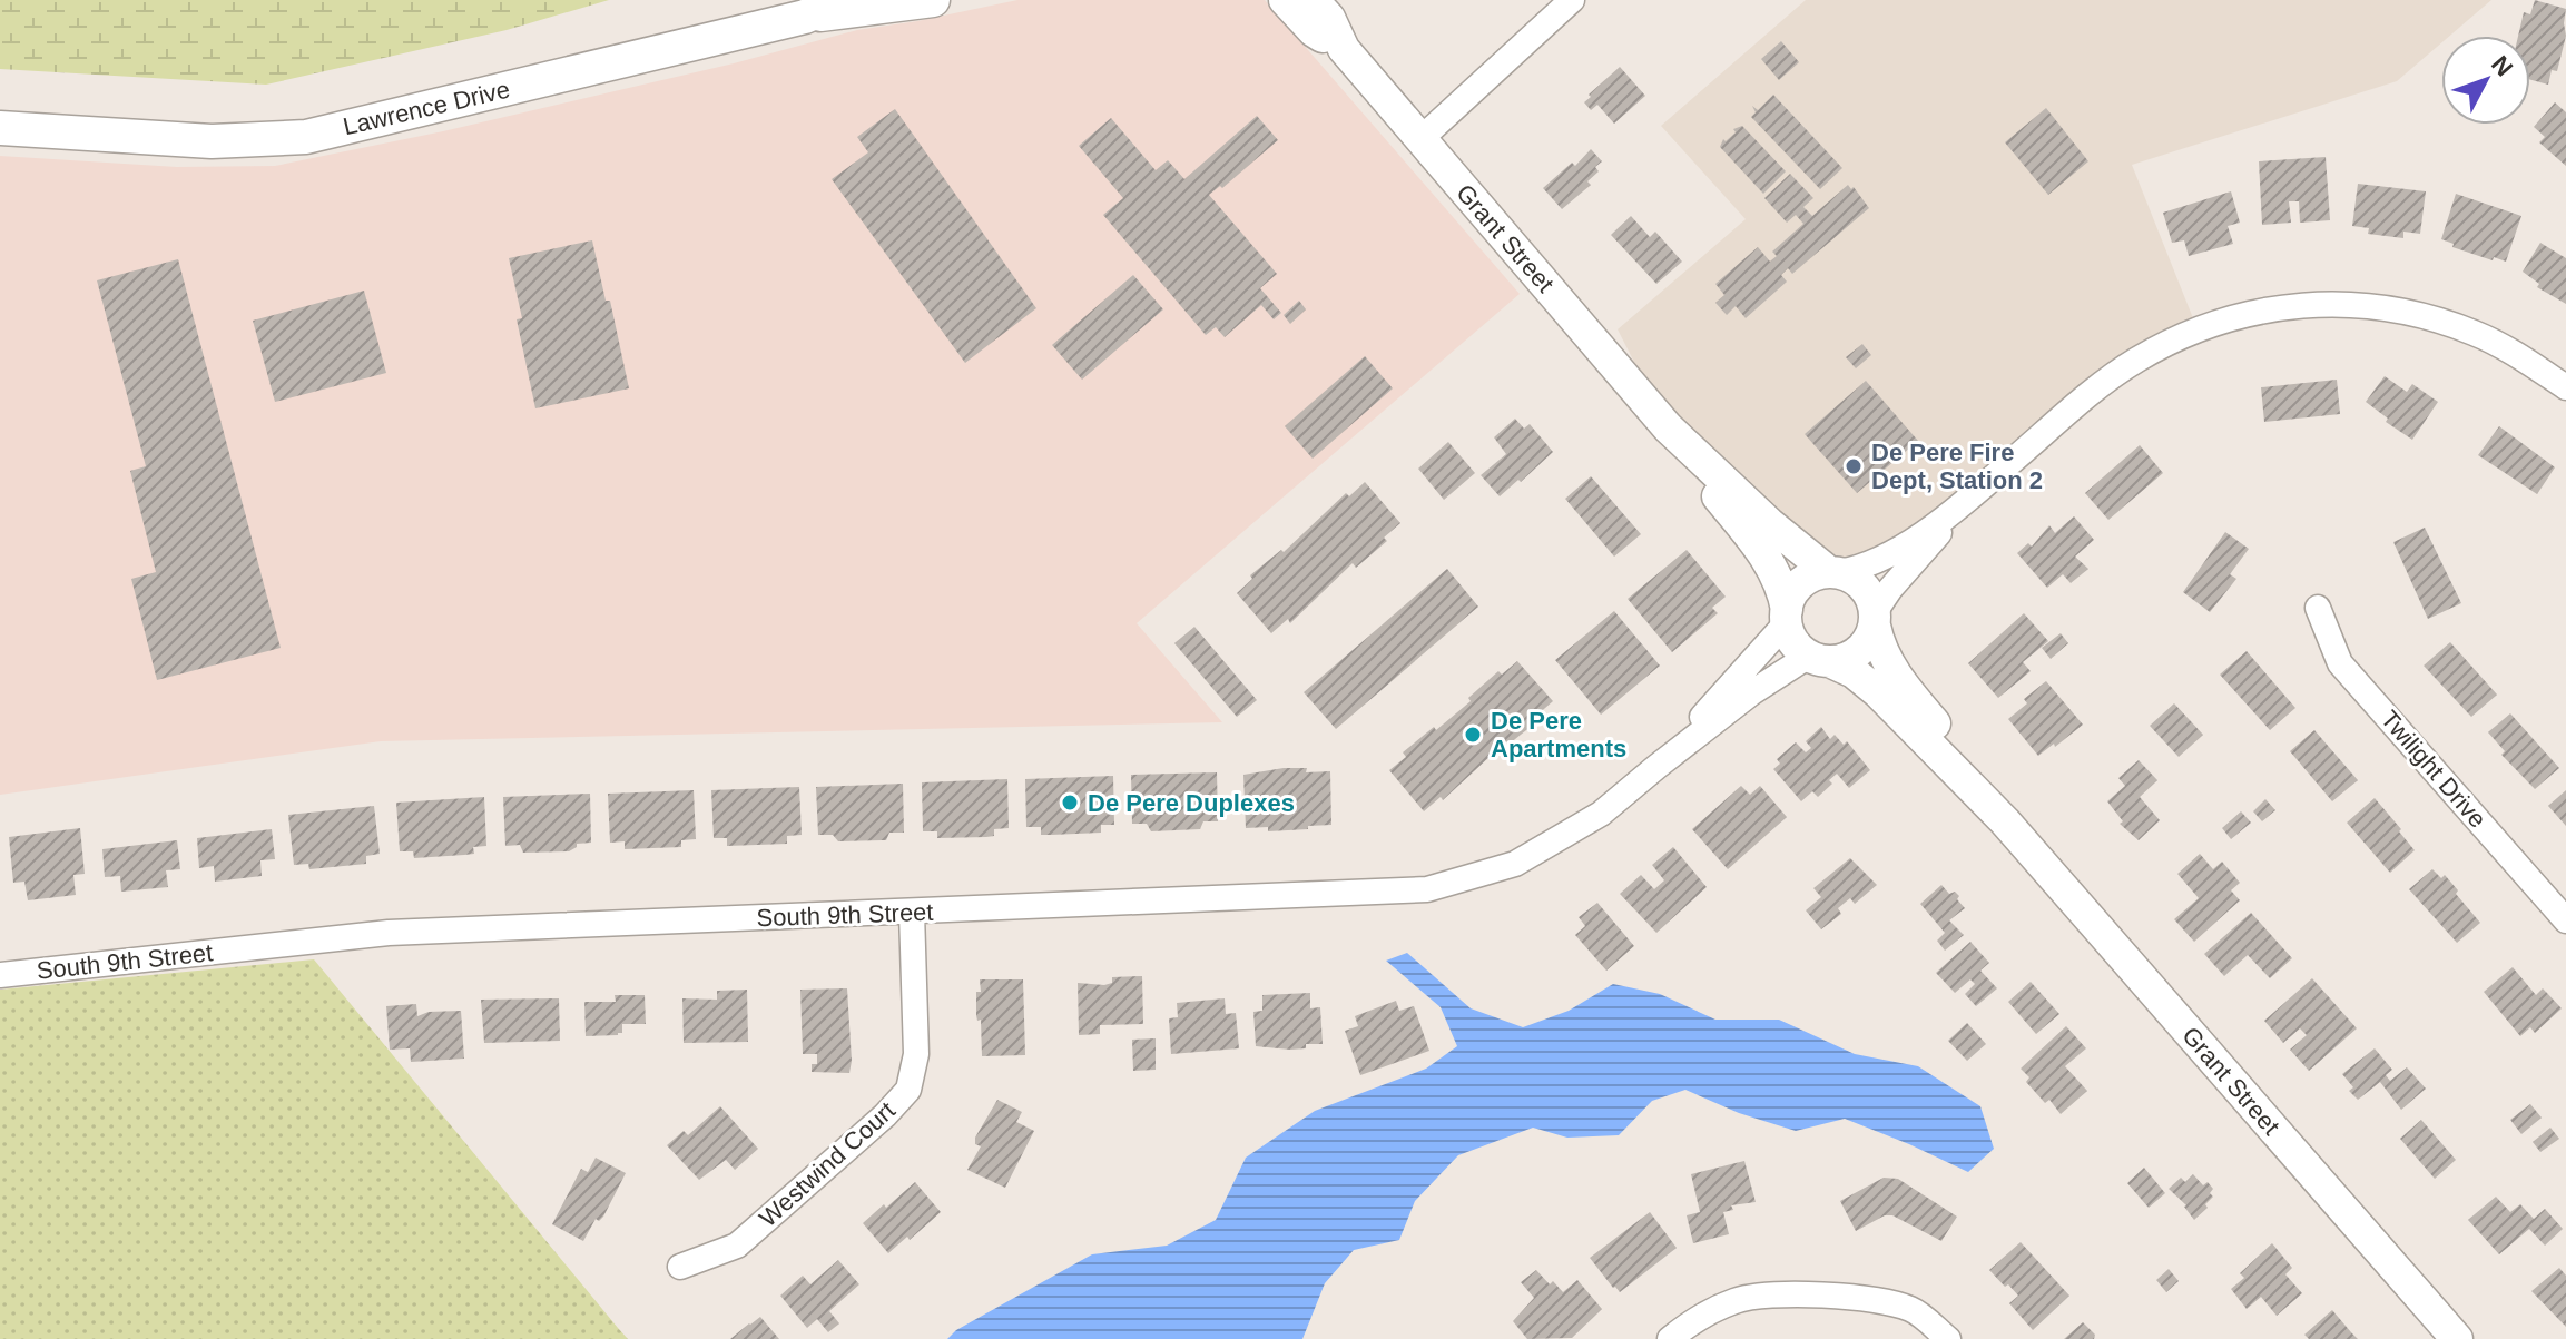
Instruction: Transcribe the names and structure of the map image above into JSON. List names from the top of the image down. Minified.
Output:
{"streets":{"main road":["Lawrence Drive"],"street":["Grant Street","Twilight Drive","South 9th Street","Westwind Court"]},"crossings":[["Grant Street","South 9th Street"],["South 9th Street","Westwind Court"]],"places":["De Pere Fire Dept, Station 2","De Pere Apartments","De Pere Duplexes"],"north":"top right"}
